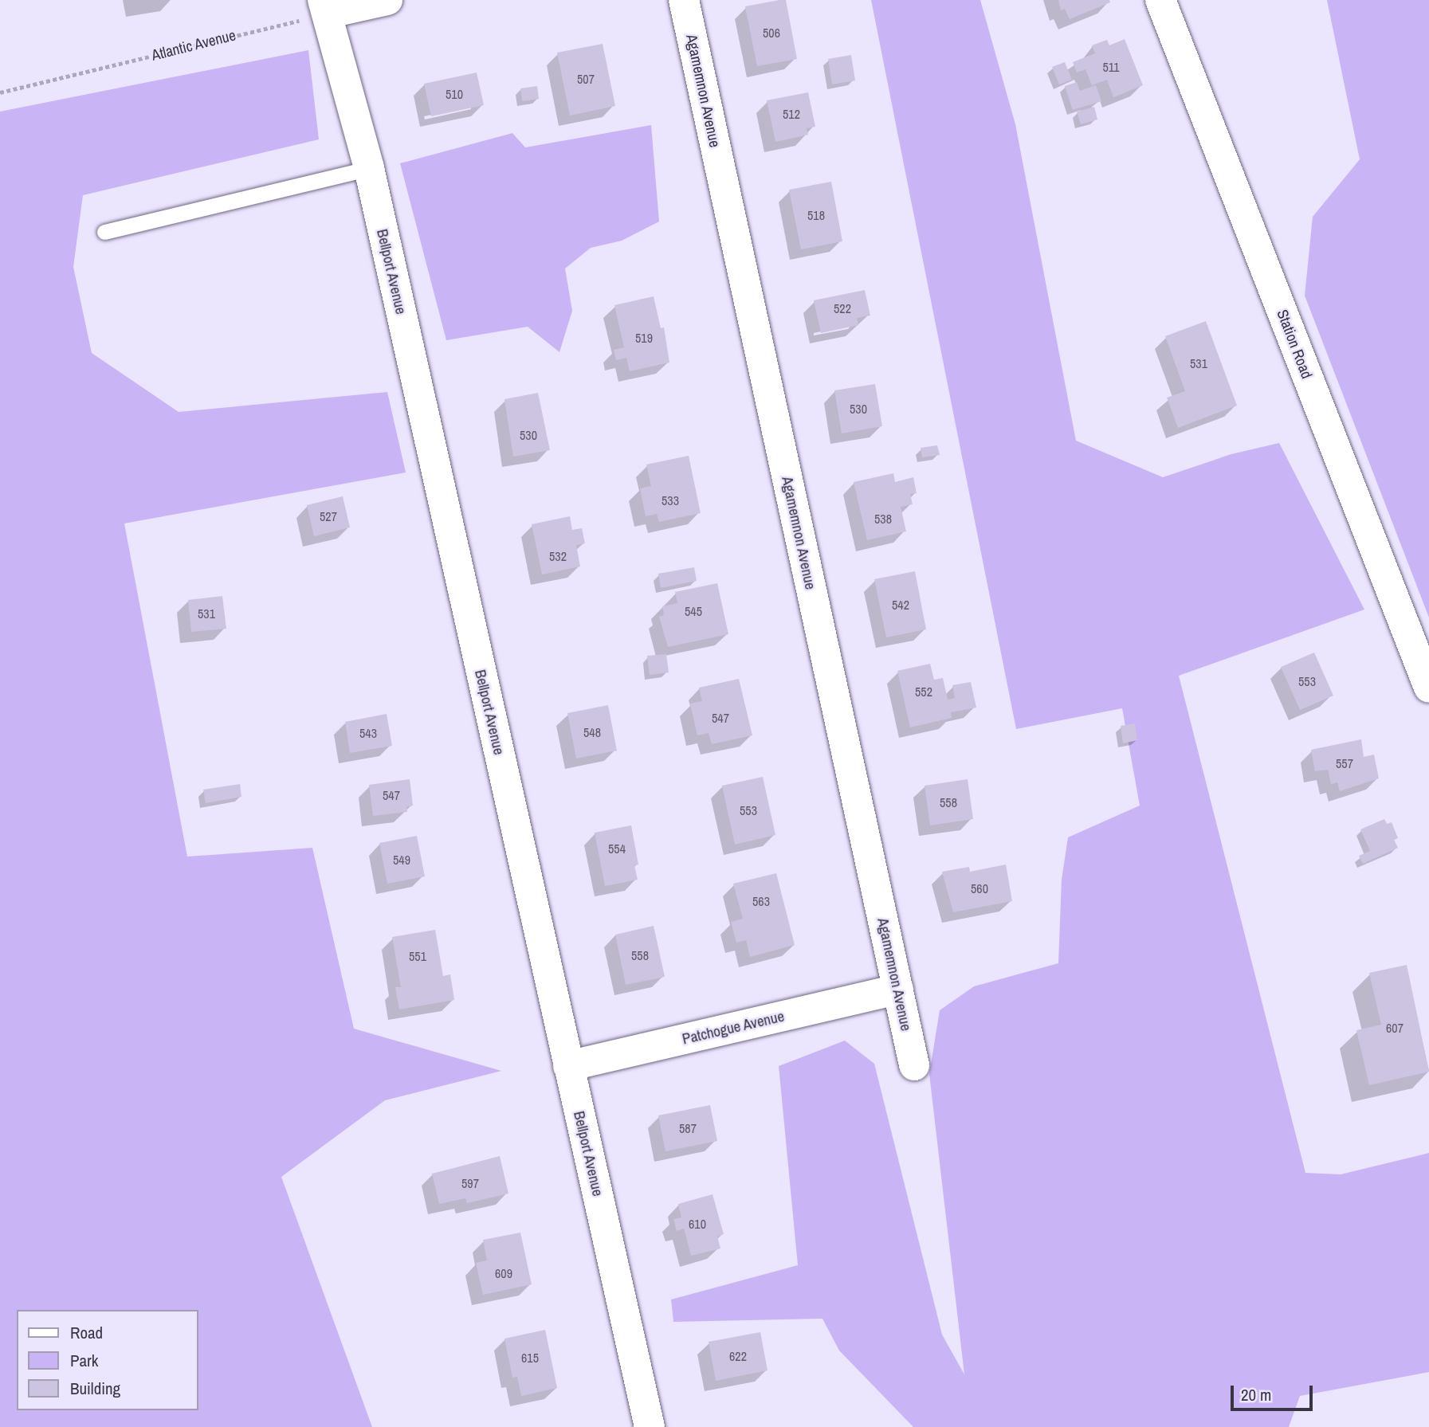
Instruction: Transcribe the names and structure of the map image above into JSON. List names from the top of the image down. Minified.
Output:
{"streets":{"street":["Agamemnon Avenue","Bellport Avenue","Station Road","Patchogue Avenue"],"path":["Atlantic Avenue"]},"crossings":[["Atlantic Avenue","Bellport Avenue"],["Agamemnon Avenue","Patchogue Avenue"],["Bellport Avenue","Patchogue Avenue"]],"house_numbers":["506","511","507","510","512","518","522","519","531","530","530","533","527","538","532","542","545","531","553","552","547","548","543","557","547","558","553","554","549","560","563","558","551","607","587","597","610","609","622","615"],"legend":["Road","Park","Building"],"scale_bar":"20 m"}
